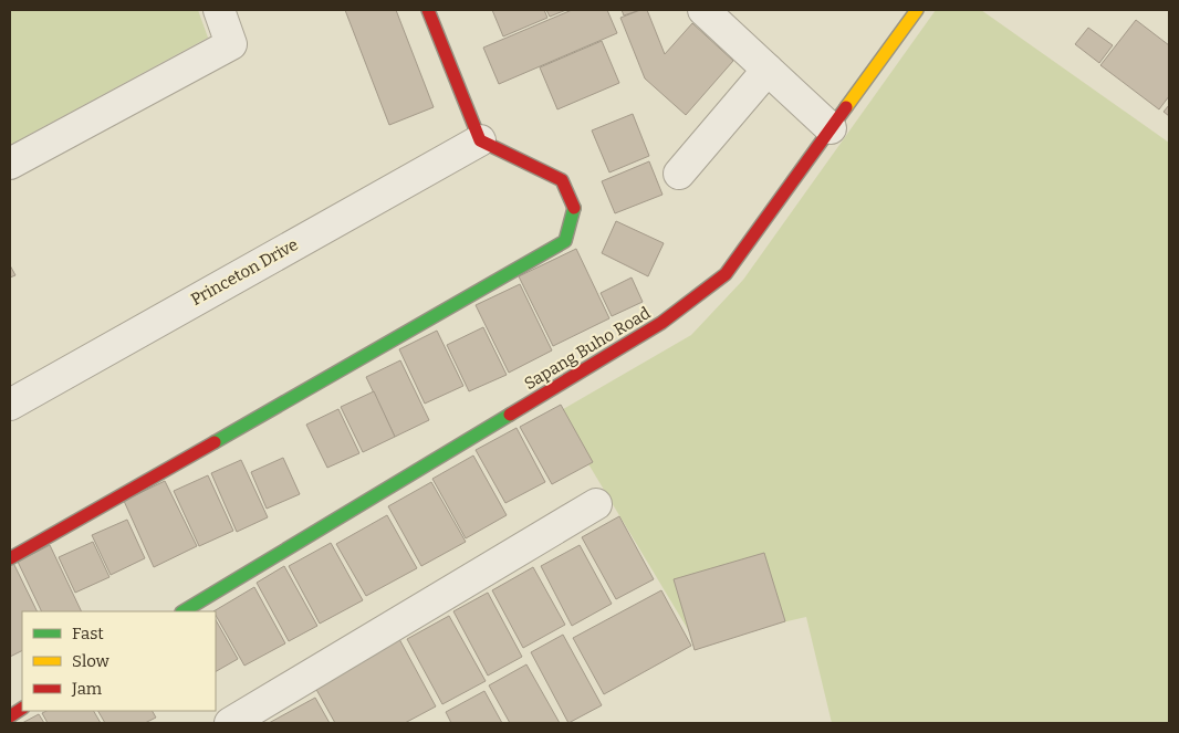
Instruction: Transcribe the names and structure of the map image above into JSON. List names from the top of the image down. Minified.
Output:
{"streets":{"street":["Princeton Drive","Sapang Buho Road"]},"legend":["Fast","Slow","Jam"]}
